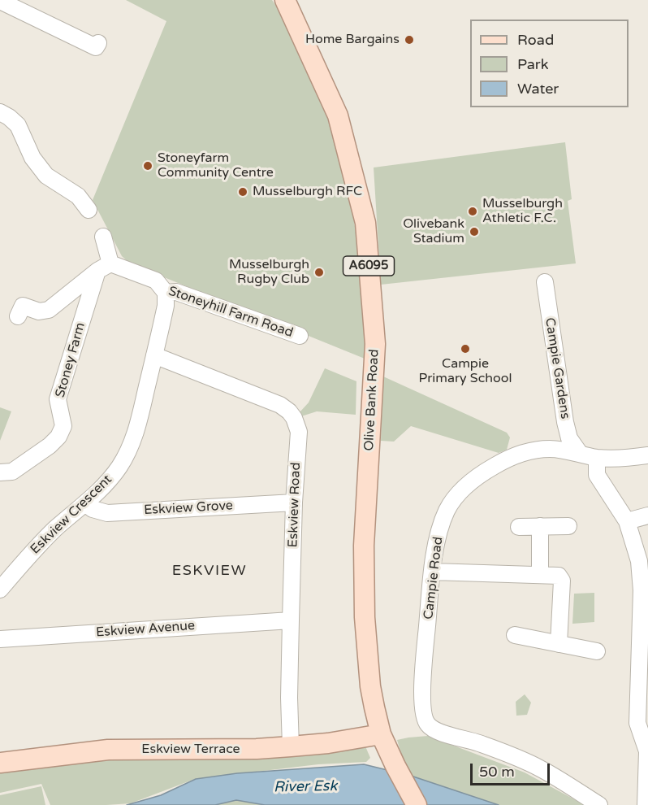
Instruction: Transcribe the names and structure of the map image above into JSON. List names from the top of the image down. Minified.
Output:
{"streets":{"main road":["A6095","Olive Bank Road","Eskview Terrace"],"street":["Stoneyhill Farm Road","Stoney Farm","Campie Gardens","Eskview Road","Eskview Grove","Eskview Crescent","Campie Road","Eskview Avenue"]},"crossings":[["Stoneyhill Farm Road","Stoney Farm"],["Stoneyhill Farm Road","Eskview Crescent"],["Campie Gardens","Campie Road"],["Olive Bank Road","Eskview Terrace"],["Eskview Road","Eskview Grove"],["Eskview Road","Eskview Crescent"],["Eskview Road","Eskview Avenue"],["Eskview Road","Eskview Terrace"],["Eskview Grove","Eskview Crescent"]],"districts":["ESKVIEW"],"water":["River Esk"],"places":["Home Bargains","Stoneyfarm Community Centre","Musselburgh RFC","Musselburgh Athletic F.C.","Olivebank Stadium","Musselburgh Rugby Club","Campie Primary School"],"legend":["Road","Park","Water"],"scale_bar":"50 m"}
